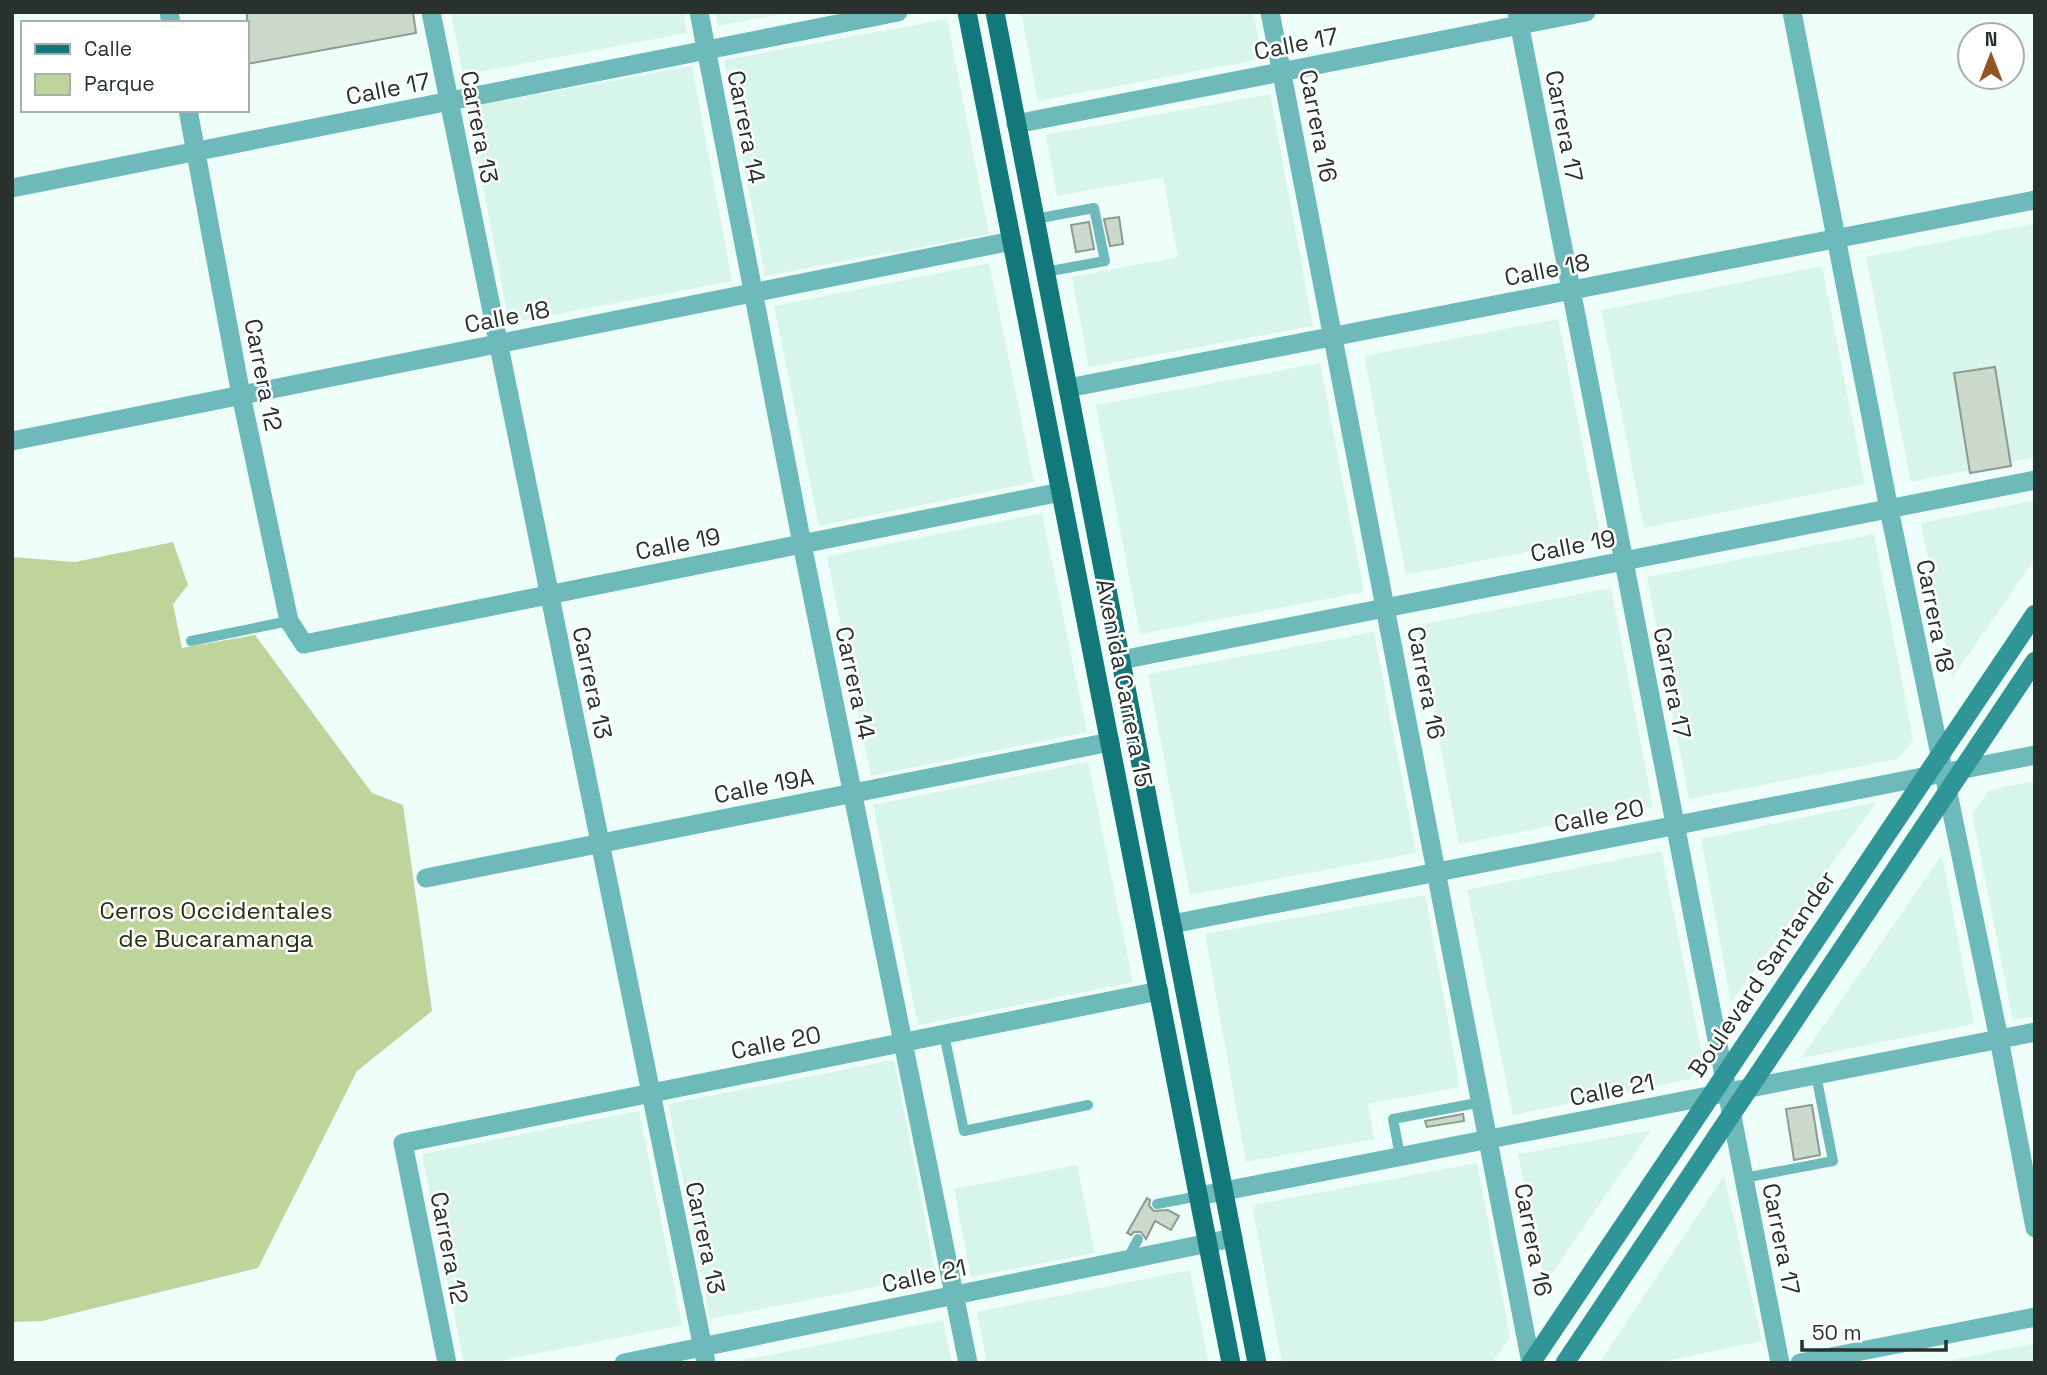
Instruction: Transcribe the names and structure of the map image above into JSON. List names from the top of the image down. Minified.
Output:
{"streets":{"main road":["Avenida Carrera 15","Boulevard Santander"],"street":["Calle 17","Carrera 16","Carrera 17","Carrera 13","Carrera 14","Calle 18","Carrera 12","Calle 19","Carrera 18","Calle 19A","Calle 20","Calle 21"]},"crossings":[["Calle 17","Carrera 16"],["Calle 17","Carrera 17"],["Calle 17","Carrera 13"],["Calle 17","Carrera 14"],["Calle 17","Carrera 12"],["Calle 17","Avenida Carrera 15"],["Carrera 16","Calle 18"],["Carrera 16","Calle 19"],["Carrera 16","Calle 20"],["Carrera 16","Boulevard Santander"],["Carrera 16","Calle 21"],["Carrera 17","Calle 18"],["Carrera 17","Calle 19"],["Carrera 17","Calle 20"],["Carrera 17","Boulevard Santander"],["Carrera 17","Calle 21"],["Carrera 13","Calle 18"],["Carrera 13","Calle 19"],["Carrera 13","Calle 19A"],["Carrera 13","Calle 20"],["Carrera 13","Calle 21"],["Carrera 14","Calle 18"],["Carrera 14","Calle 19"],["Carrera 14","Calle 19A"],["Carrera 14","Calle 20"],["Carrera 14","Calle 21"],["Calle 18","Carrera 12"],["Calle 18","Carrera 18"],["Calle 18","Avenida Carrera 15"],["Carrera 12","Calle 19"],["Carrera 12","Calle 20"],["Calle 19","Carrera 18"],["Calle 19","Avenida Carrera 15"],["Carrera 18","Calle 20"],["Carrera 18","Boulevard Santander"],["Carrera 18","Calle 21"],["Avenida Carrera 15","Calle 19A"],["Avenida Carrera 15","Calle 20"],["Avenida Carrera 15","Calle 21"],["Calle 20","Boulevard Santander"],["Boulevard Santander","Calle 21"]],"parks":["Cerros Occidentales de Bucaramanga"],"legend":["Calle","Parque"],"scale_bar":"50 m","north":"top"}
